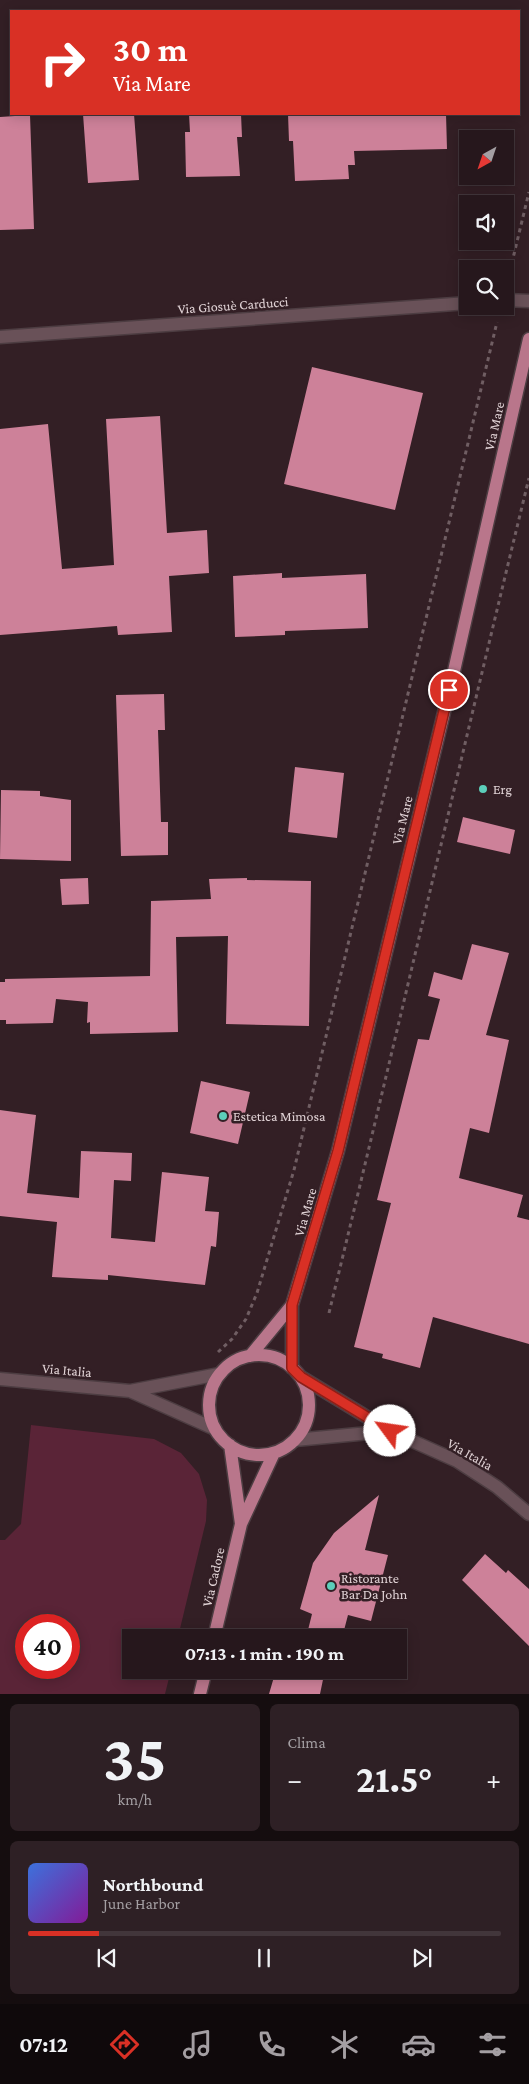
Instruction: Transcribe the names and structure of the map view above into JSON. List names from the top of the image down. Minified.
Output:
{"streets":{"main road":["Via Mare","Via Cadore"],"street":["Via Giosuè Carducci","Via Italia"]},"crossings":[["Via Mare","Via Italia"],["Via Mare","Via Cadore"],["Via Italia","Via Cadore"]],"places":["Erg","Estetica Mimosa","Ristorante Bar Da John"],"north":"bottom left","page":{"turn":["30 m","Via Mare"],"limit":"40","trip":"07:13 · 1 min · 190 m","tile":[["35","km/h"],"Clima"],"heat":["−","21.5°","+"],"song":["Northbound","June Harbor"],"tabs":"07:12"}}
